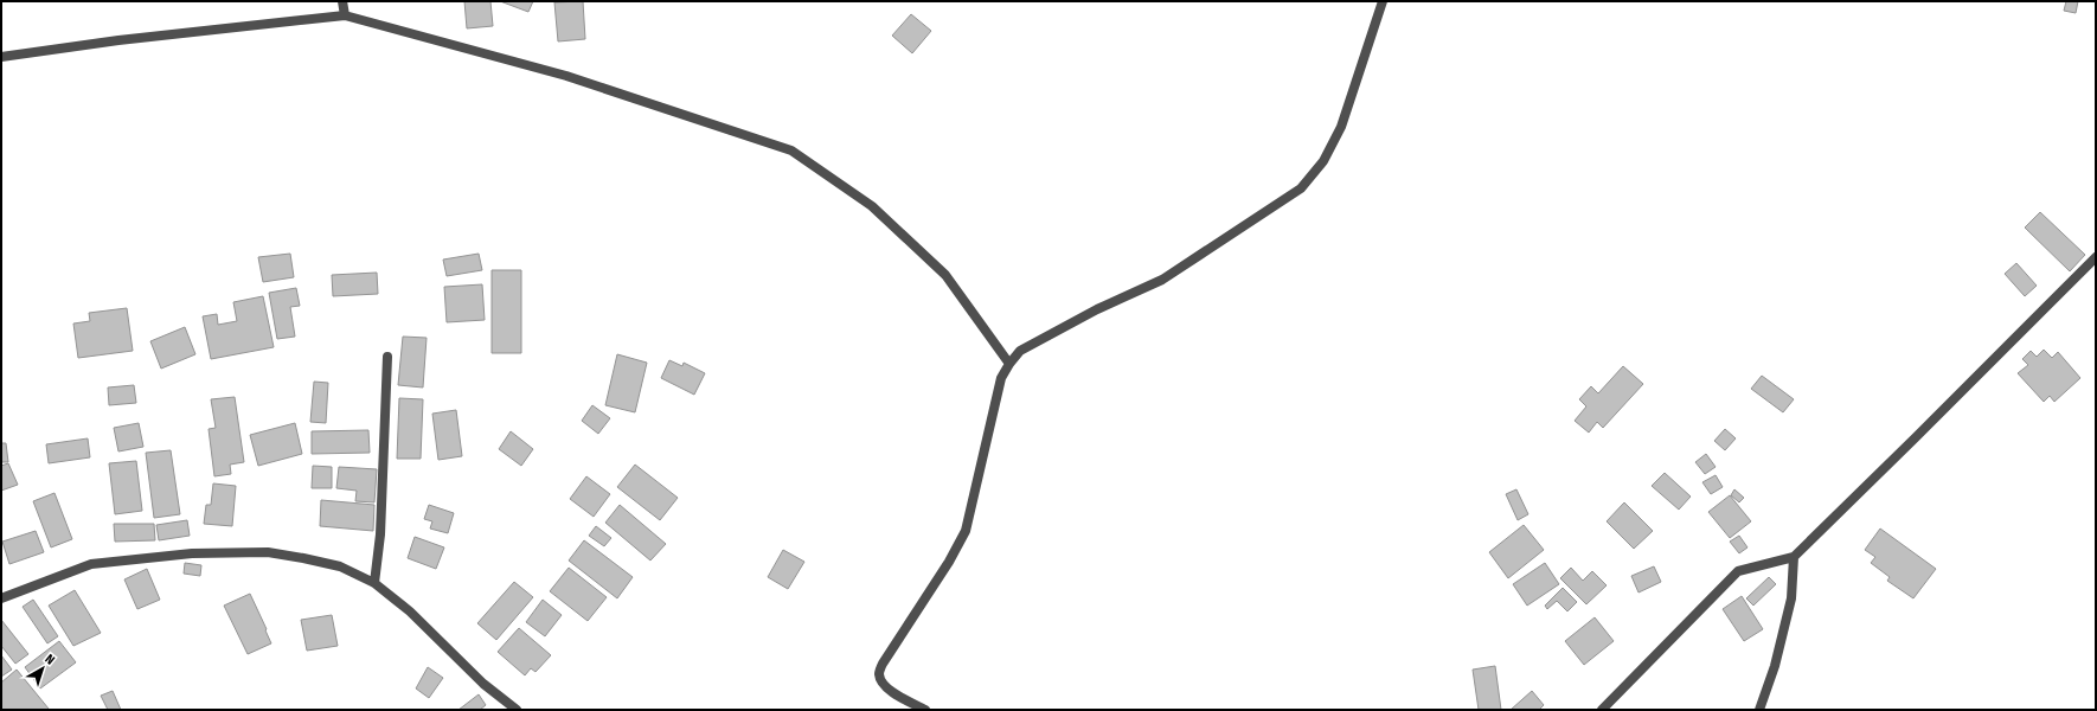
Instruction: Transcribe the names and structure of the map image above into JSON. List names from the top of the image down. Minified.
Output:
{"north":"top right"}
